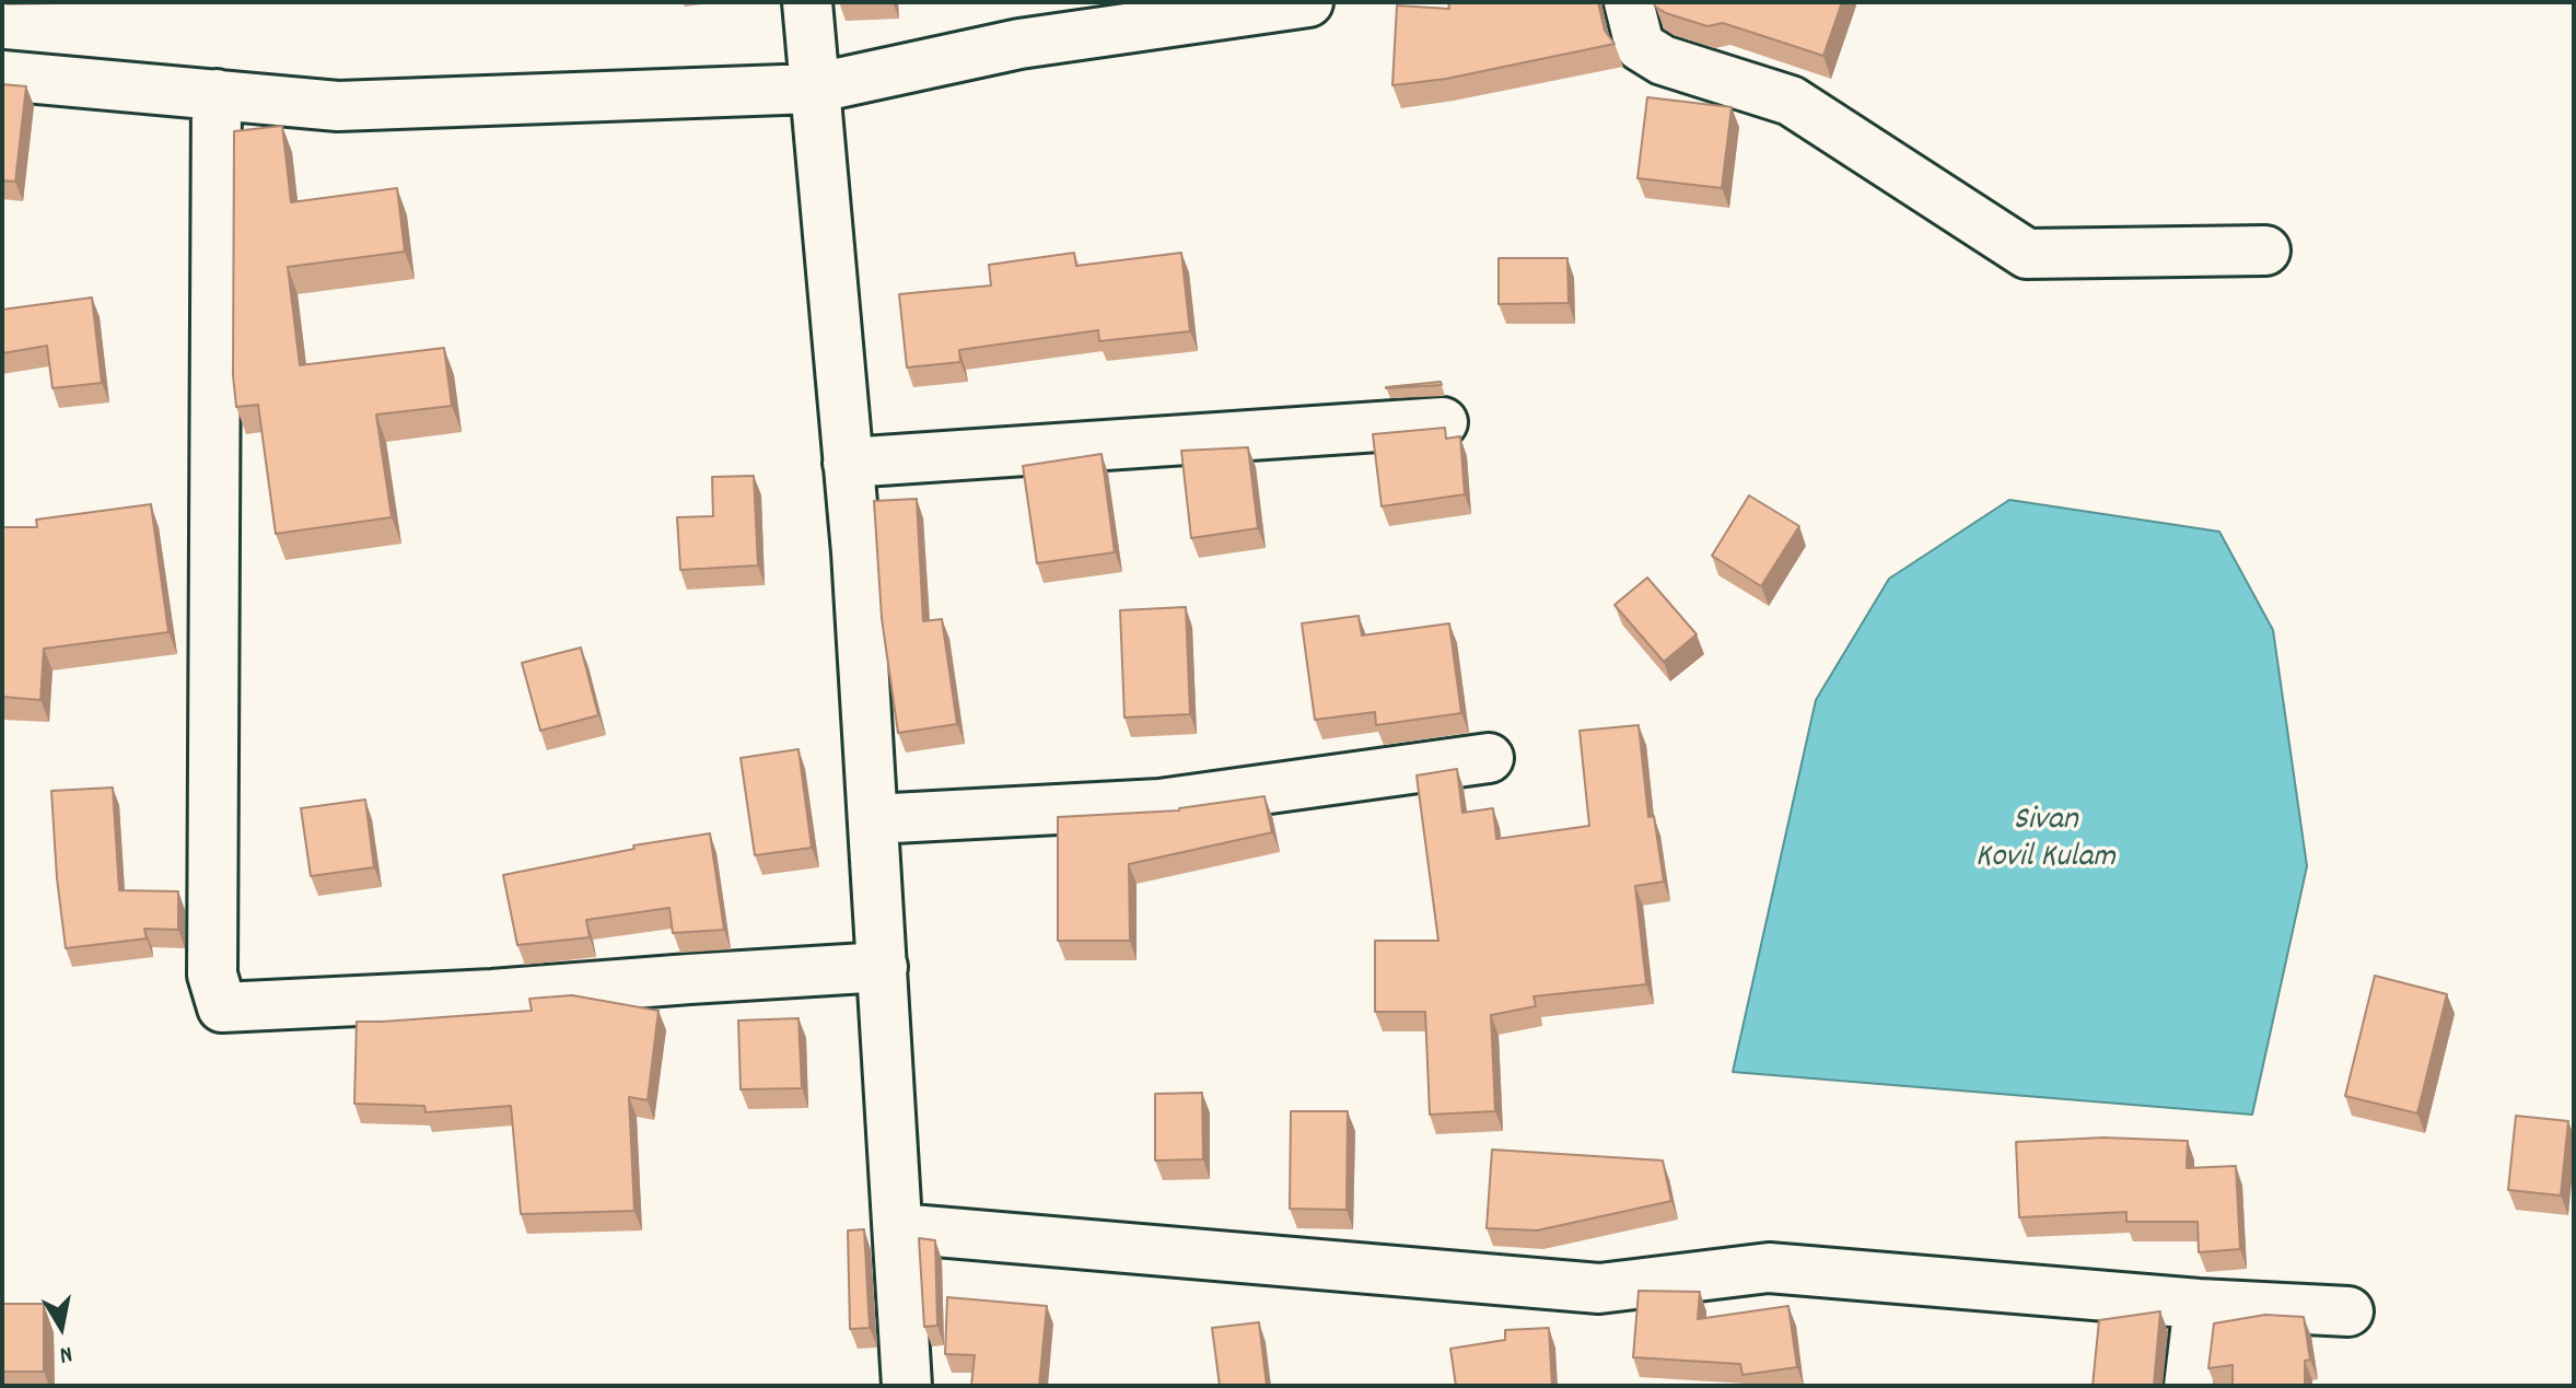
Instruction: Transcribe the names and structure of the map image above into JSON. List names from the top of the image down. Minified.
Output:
{"water":["Sivan Kovil Kulam"],"north":"bottom"}
